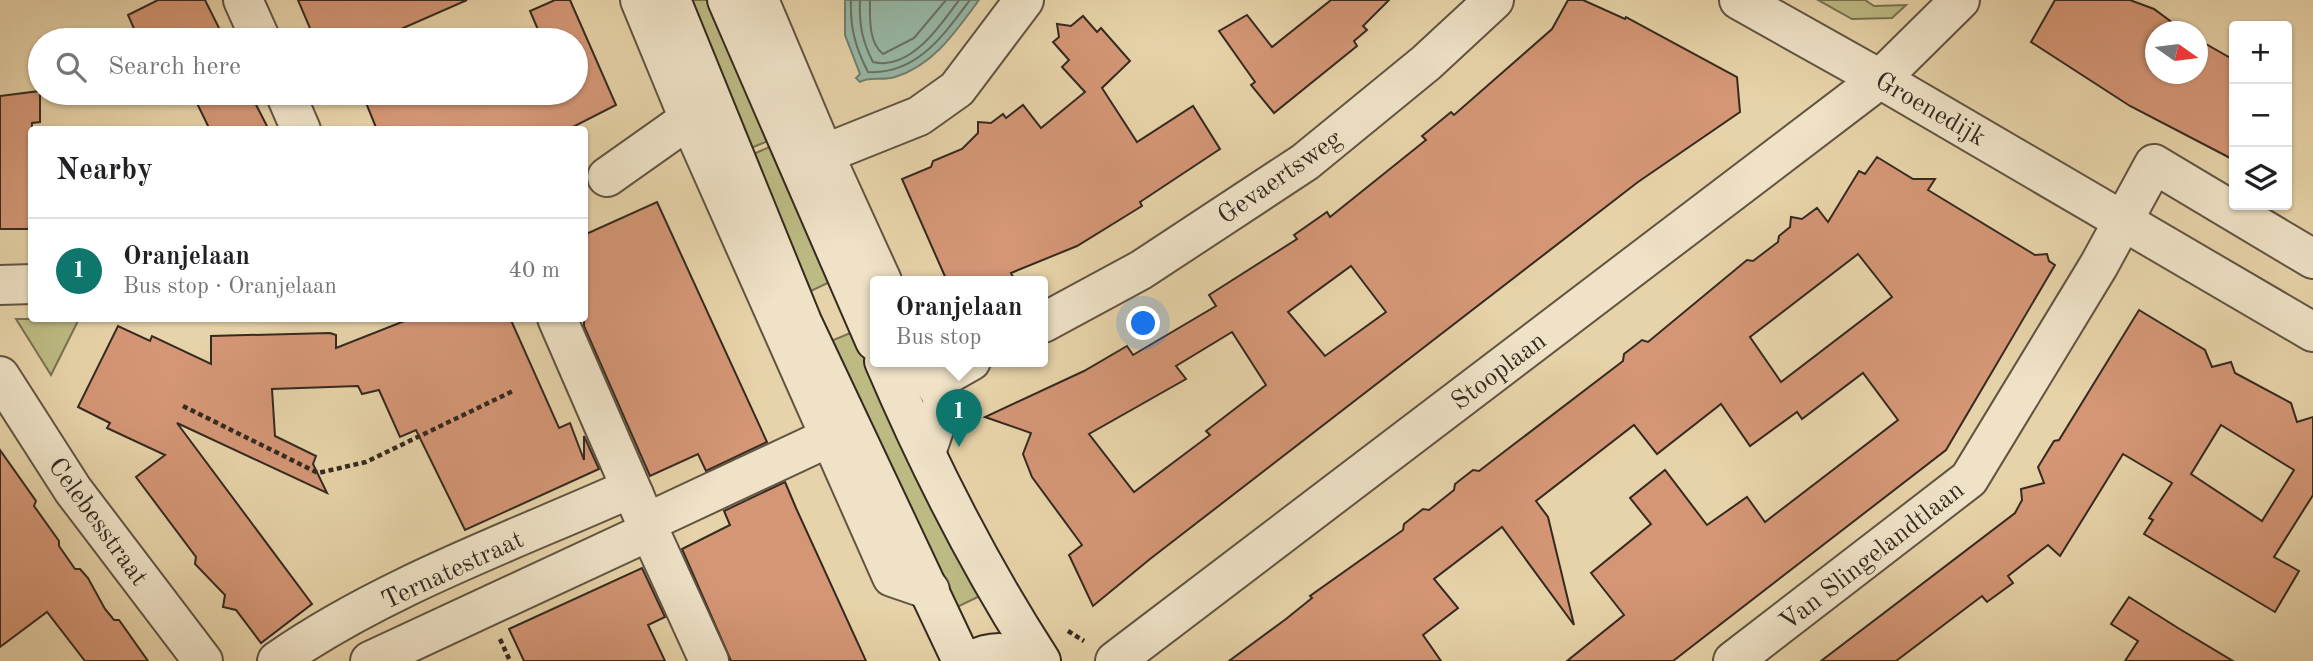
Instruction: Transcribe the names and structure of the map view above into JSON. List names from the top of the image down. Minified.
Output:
{"streets":{"street":["Groenedijk","Gevaertsweg","Stooplaan","Celebesstraat","Van Slingelandtlaan","Ternatestraat"]},"crossings":[["Groenedijk","Stooplaan"],["Groenedijk","Van Slingelandtlaan"]],"north":"right","page":{"map_buttons":["+","−"],"search":"Search here","heading":"Nearby","list":[{"mark":"1","name":"Oranjelaan","note":"Bus stop · Oranjelaan","value":"40 m"}],"popup":["Oranjelaan","Bus stop"],"pins":"1"}}
